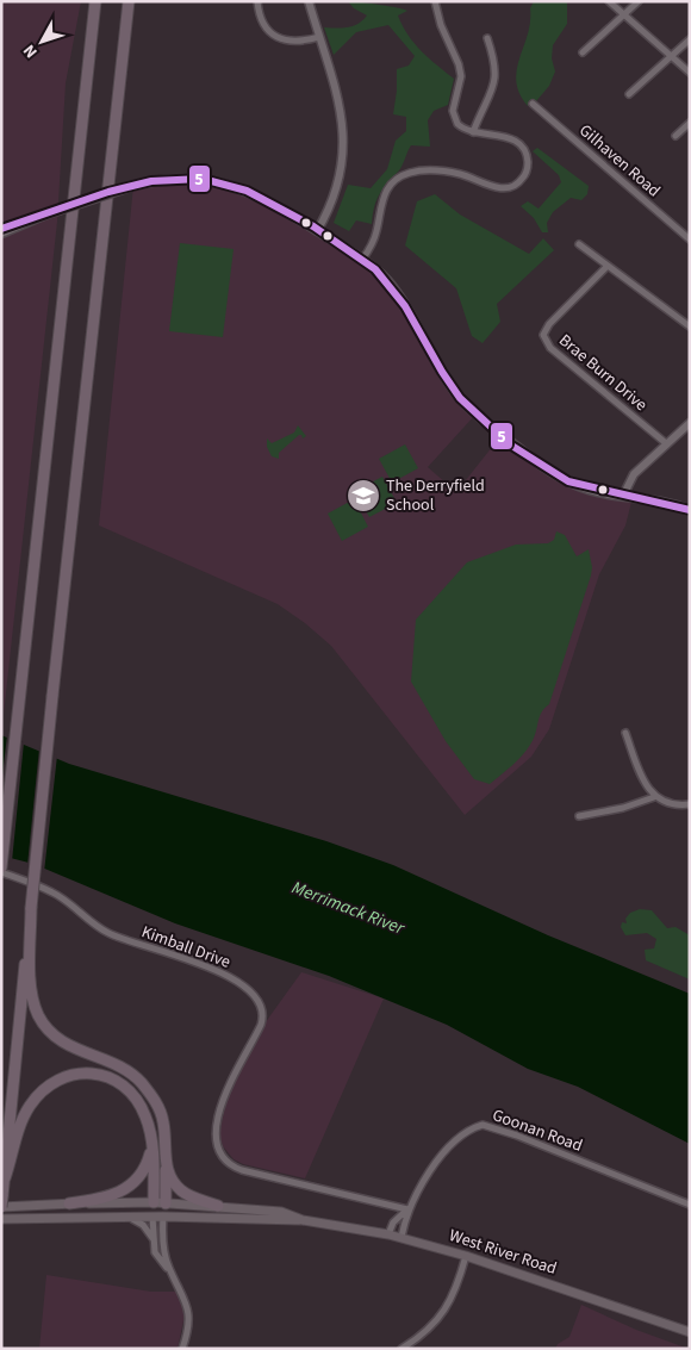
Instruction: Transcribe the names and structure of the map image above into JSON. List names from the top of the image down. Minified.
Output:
{"streets":{"main road":["West River Road"],"street":["Gilhaven Road","Brae Burn Drive","Kimball Drive","Goonan Road"]},"crossings":[["Kimball Drive","Goonan Road"],["Goonan Road","West River Road"]],"water":["Merrimack River"],"places":{"school or university":["The Derryfield School"]},"lines":["transit line 5"],"north":"bottom left"}
